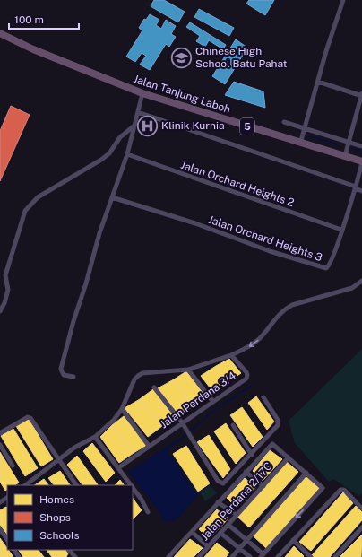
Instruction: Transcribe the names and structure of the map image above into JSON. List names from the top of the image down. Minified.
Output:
{"streets":{"highway":["Jalan Tanjung Laboh","5"],"street":["Jalan Orchard Heights 2","Jalan Orchard Heights 3","Jalan Perdana 3/4","Jalan Perdana 2/17C"]},"crossings":[["Jalan Tanjung Laboh","Jalan Orchard Heights 3"],["Jalan Orchard Heights 2","Jalan Orchard Heights 3"]],"places":{"school or university":["Chinese High School Batu Pahat"],"hospital":["Klinik Kurnia"]},"legend":["Homes","Shops","Schools"],"scale_bar":"100 m"}
